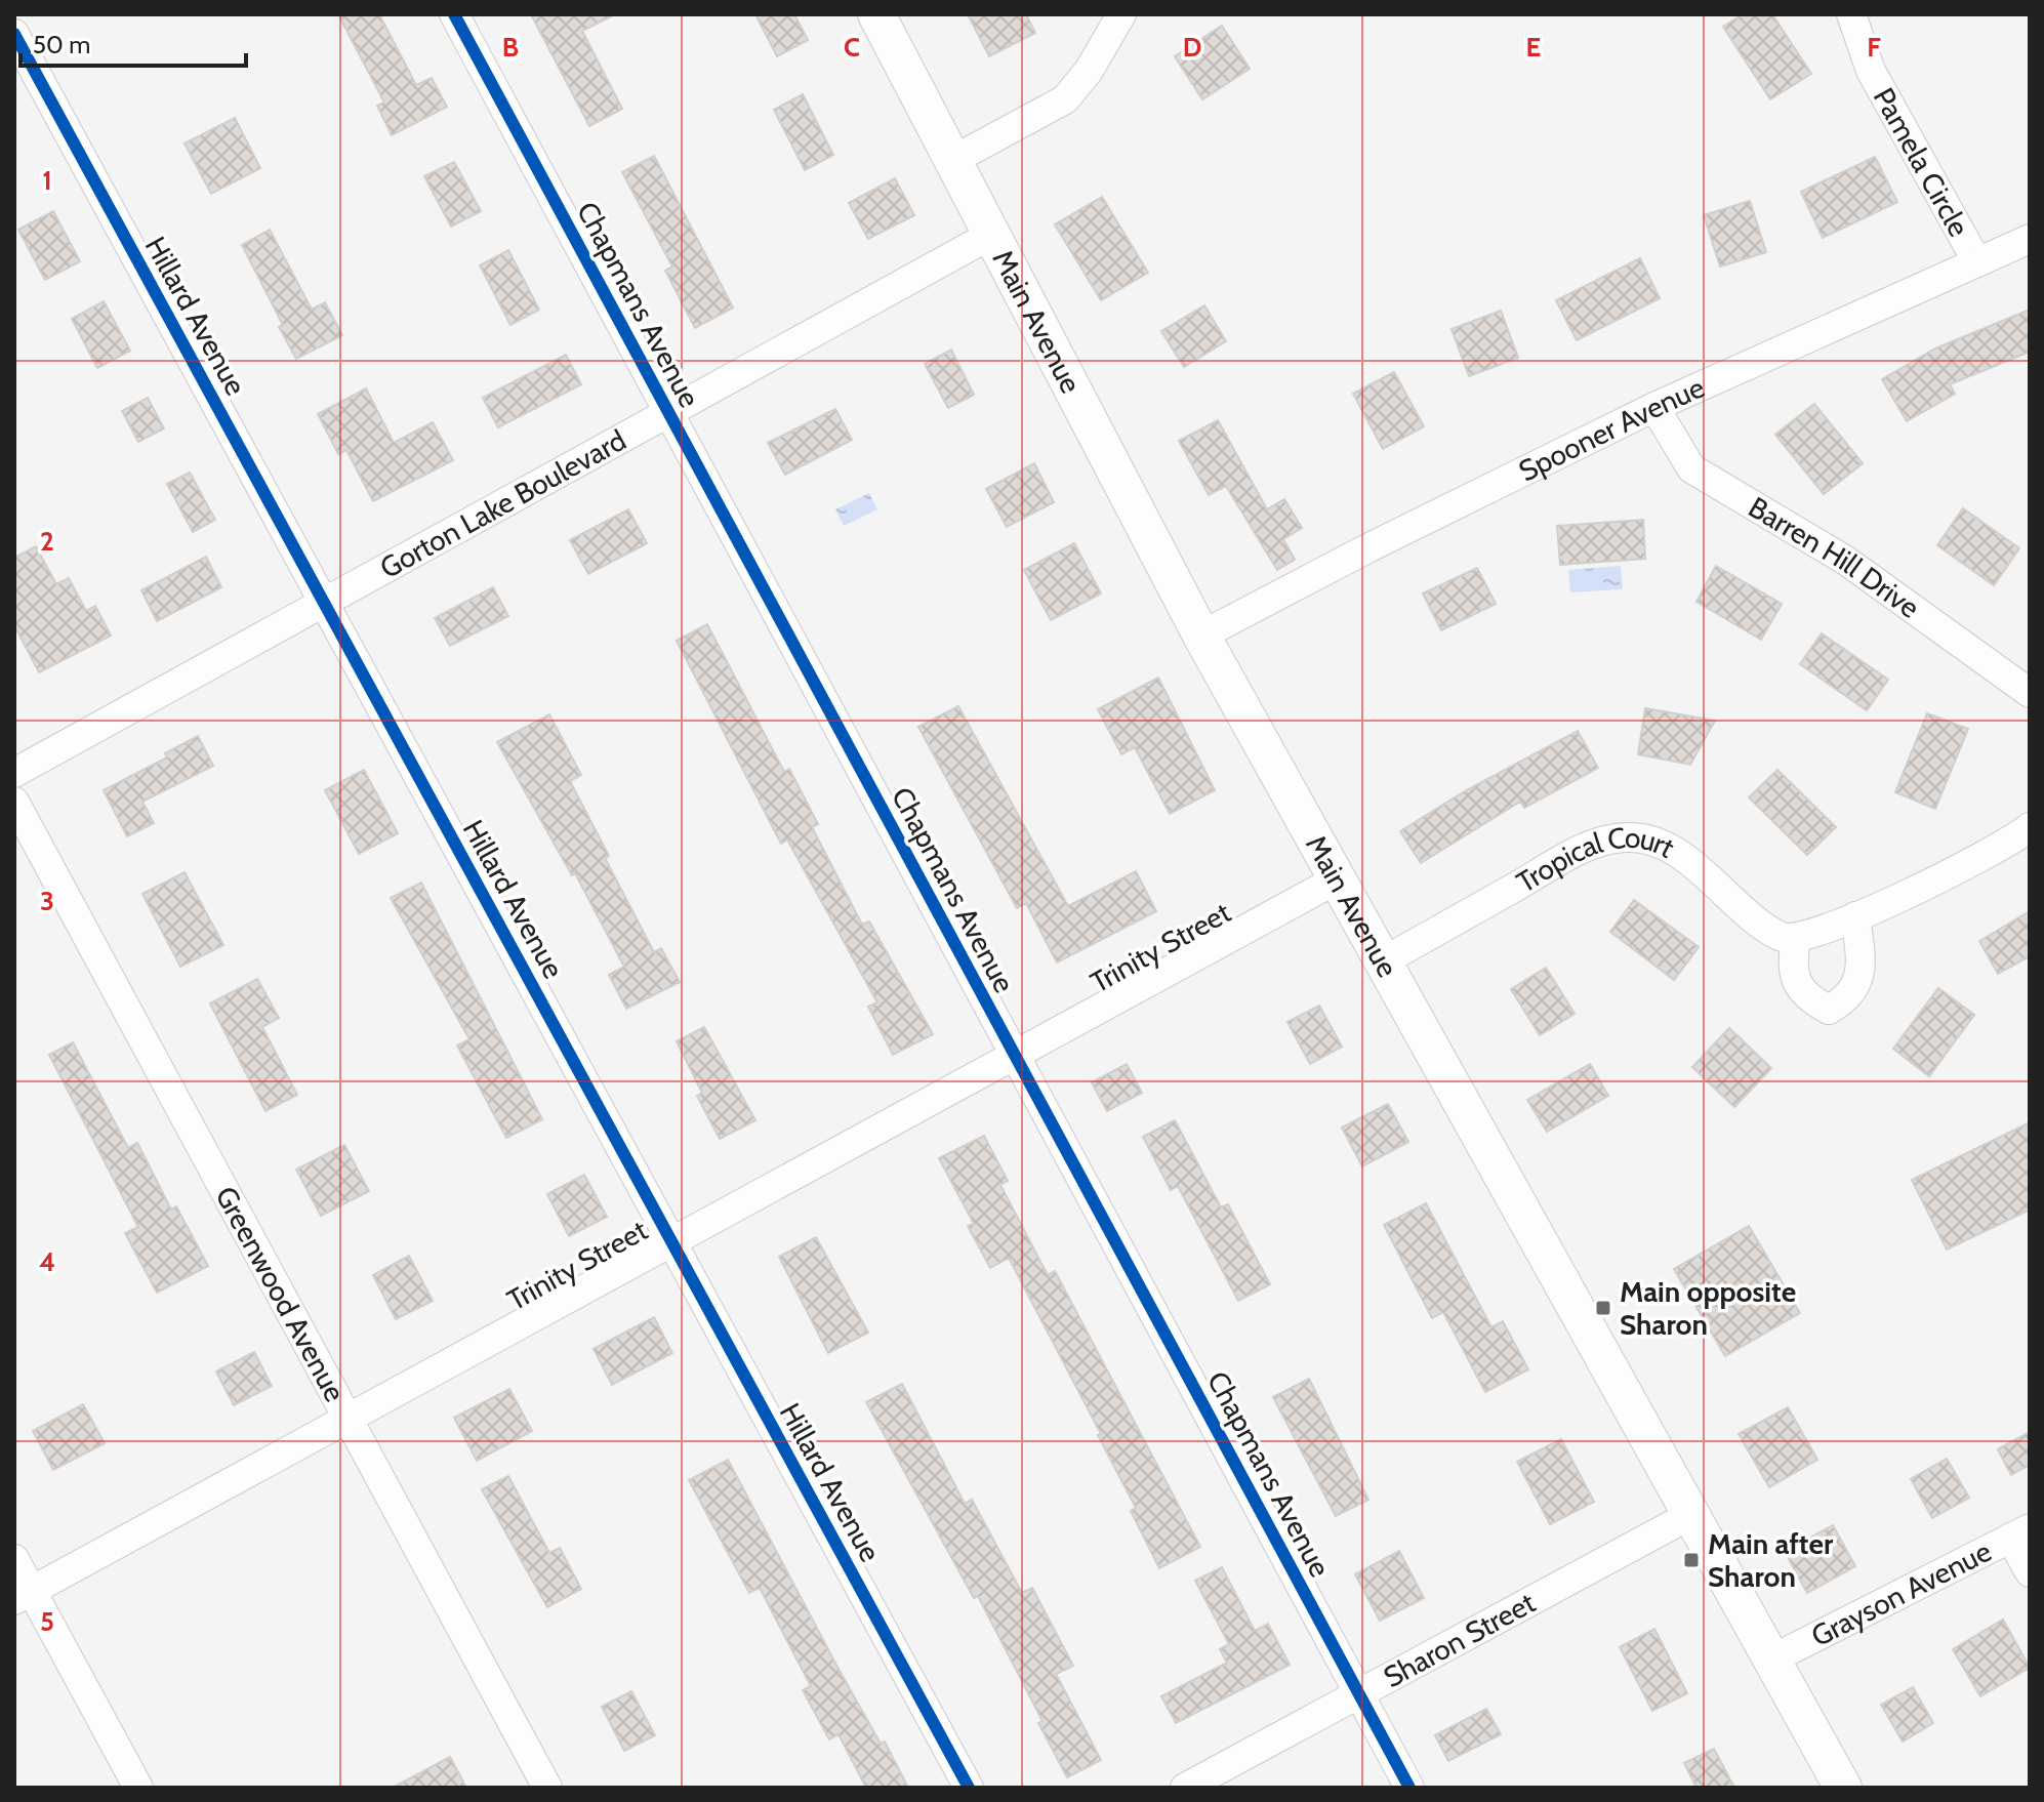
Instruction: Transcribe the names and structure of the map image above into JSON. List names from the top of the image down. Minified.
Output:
{"streets":{"main road":["Main Avenue"],"street":["Pamela Circle","Chapmans Avenue","Hillard Avenue","Spooner Avenue","Gorton Lake Boulevard","Barren Hill Drive","Tropical Court","Trinity Street","Greenwood Avenue","Grayson Avenue","Sharon Street"]},"crossings":[["Pamela Circle","Spooner Avenue"],["Chapmans Avenue","Gorton Lake Boulevard"],["Chapmans Avenue","Trinity Street"],["Chapmans Avenue","Sharon Street"],["Hillard Avenue","Gorton Lake Boulevard"],["Hillard Avenue","Trinity Street"],["Main Avenue","Spooner Avenue"],["Main Avenue","Gorton Lake Boulevard"],["Main Avenue","Tropical Court"],["Main Avenue","Trinity Street"],["Main Avenue","Grayson Avenue"],["Main Avenue","Sharon Street"],["Spooner Avenue","Barren Hill Drive"],["Trinity Street","Greenwood Avenue"]],"places":{"transit":["Main opposite Sharon","Main after Sharon"]},"scale_bar":"50 m","grid":{"columns":["B","C","D","E","F"],"rows":["1","2","3","4","5"]}}
